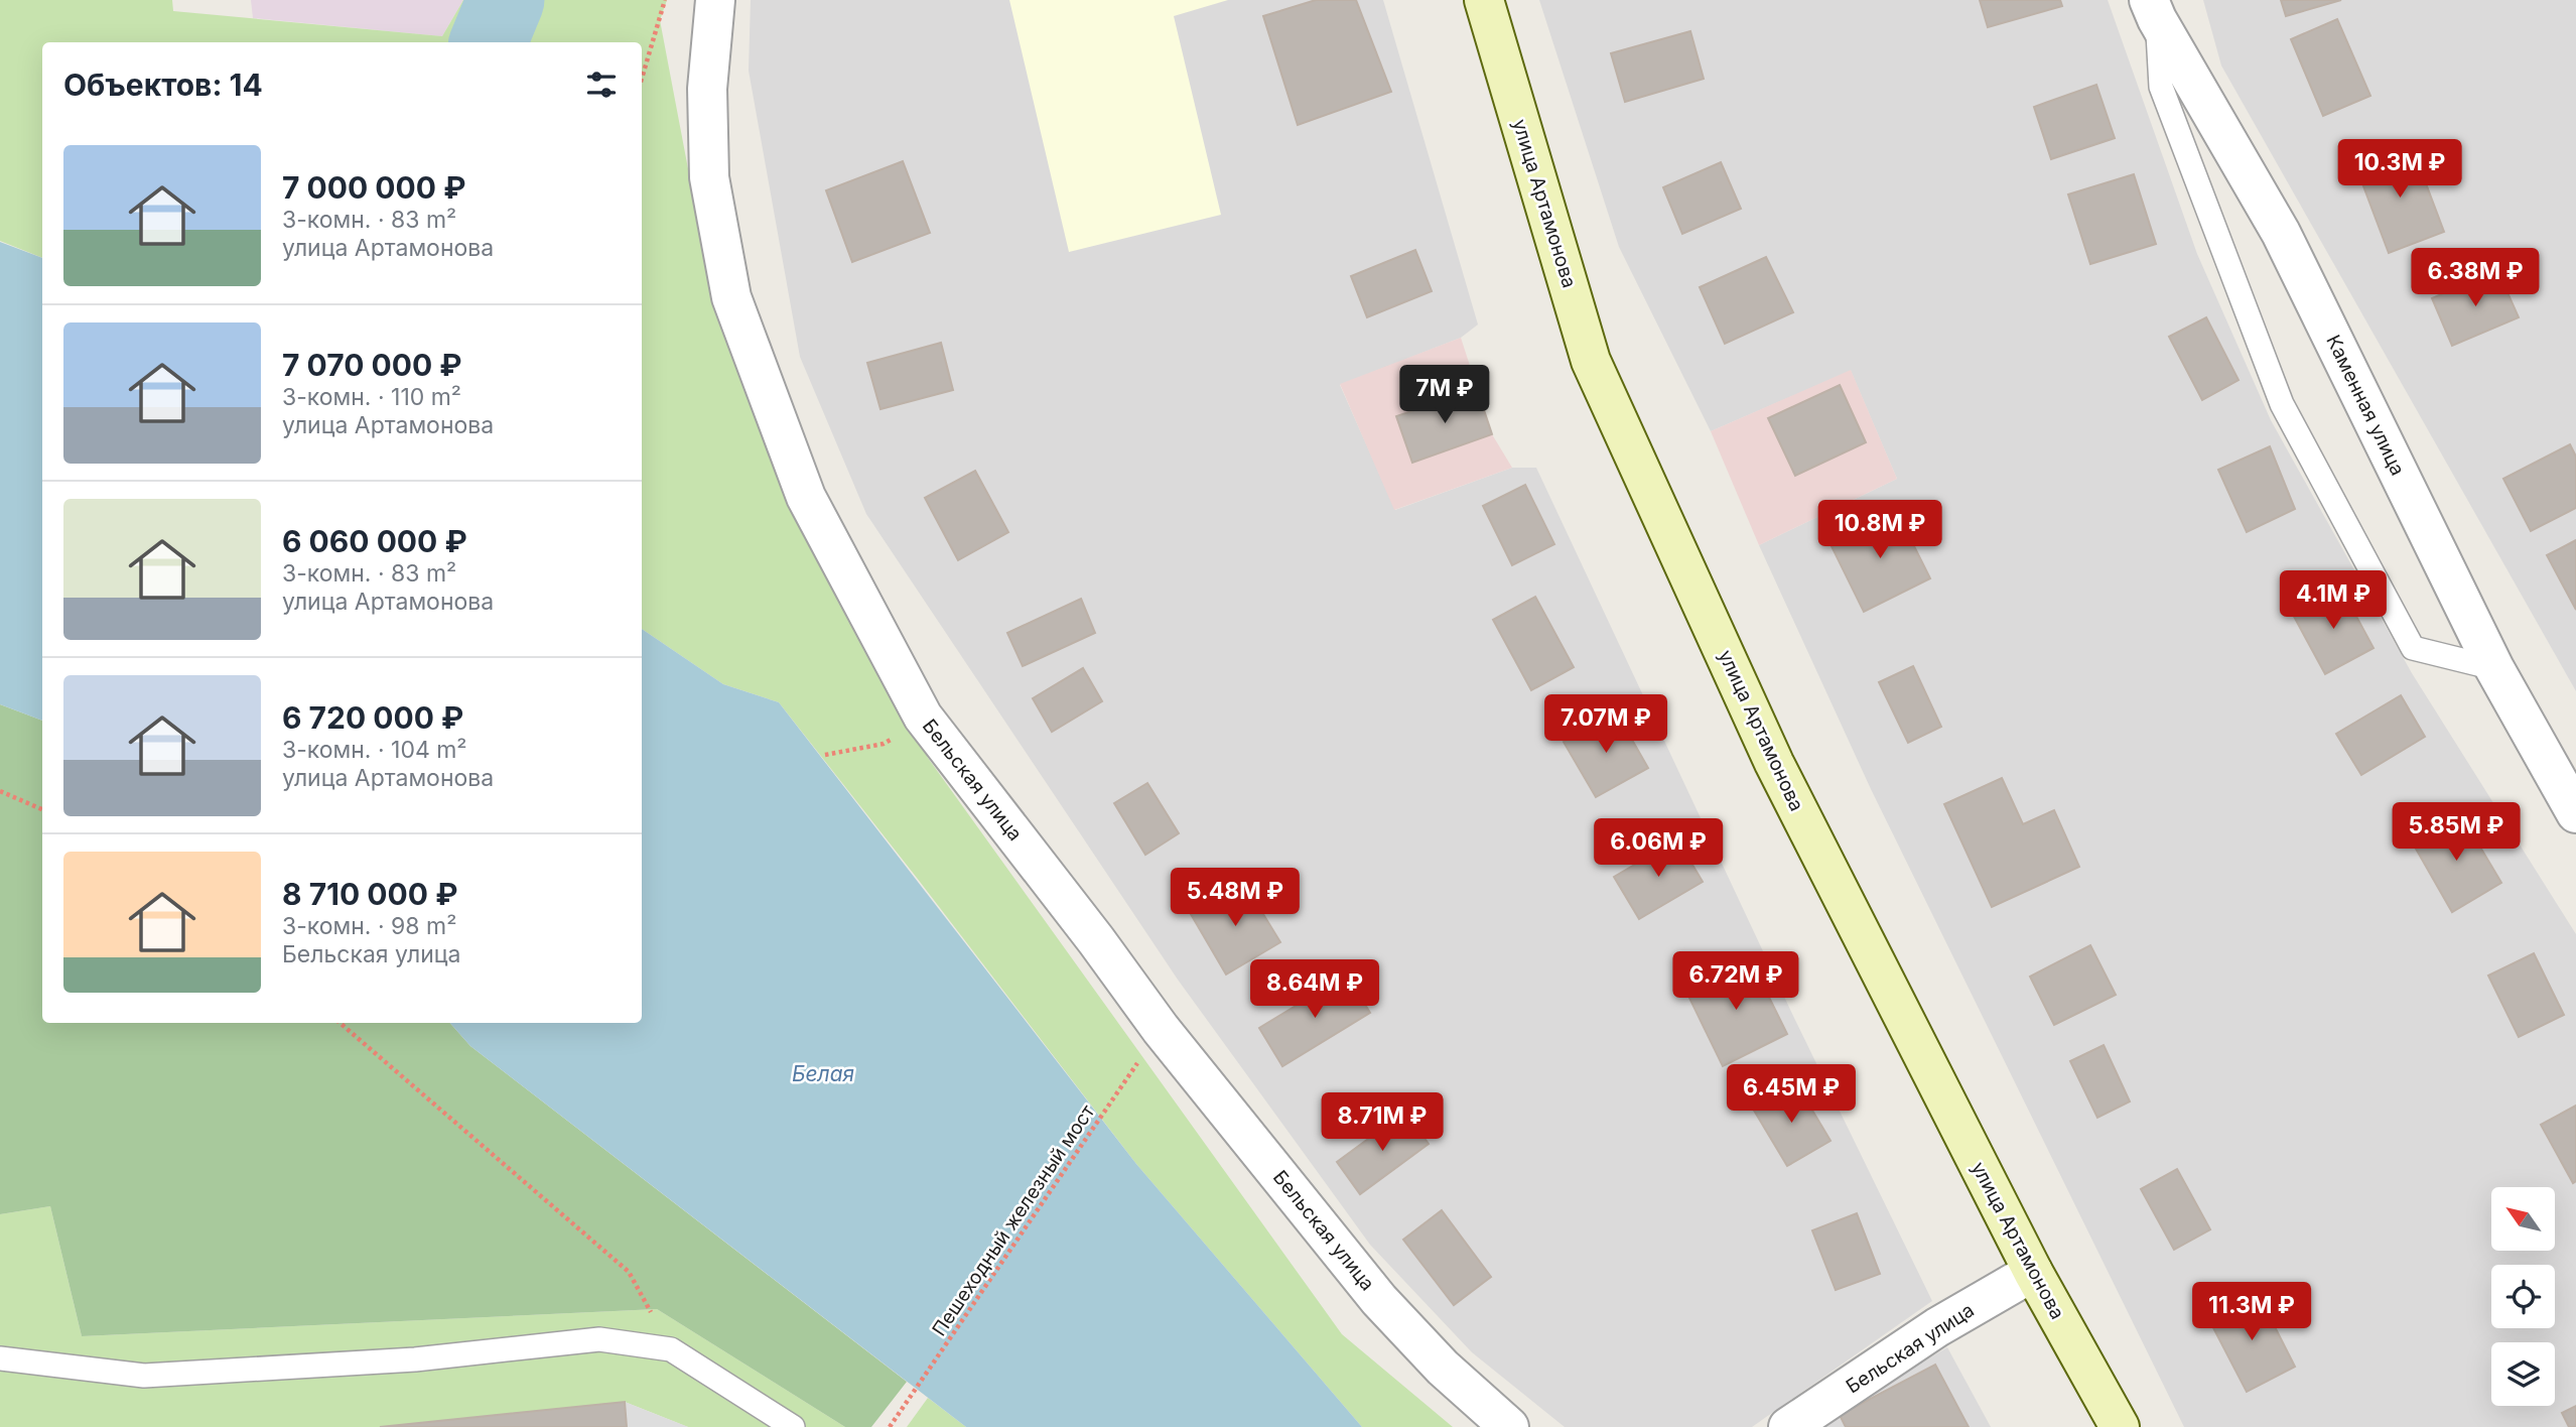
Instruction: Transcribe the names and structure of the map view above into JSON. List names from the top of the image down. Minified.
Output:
{"streets":{"street":["улица Артамонова","Каменная улица","Бельская улица"],"path":["Пешеходный железный мост"]},"crossings":[["улица Артамонова","Бельская улица"],["Бельская улица","Пешеходный железный мост"]],"water":["Белая"],"north":"top left","page":{"heading":"Объектов: 14","list":[{"name":"7 000 000 ₽","note":"3-комн. · 83 m² · улица Артамонова"},{"name":"7 070 000 ₽","note":"3-комн. · 110 m² · улица Артамонова"},{"name":"6 060 000 ₽","note":"3-комн. · 83 m² · улица Артамонова"},{"name":"6 720 000 ₽","note":"3-комн. · 104 m² · улица Артамонова"},{"name":"8 710 000 ₽","note":"3-комн. · 98 m² · Бельская улица"}],"price":["10.3M ₽","6.38M ₽","7M ₽","10.8M ₽","4.1M ₽","7.07M ₽","5.85M ₽","6.06M ₽","5.48M ₽","6.72M ₽","8.64M ₽","6.45M ₽","8.71M ₽","11.3M ₽"]}}
